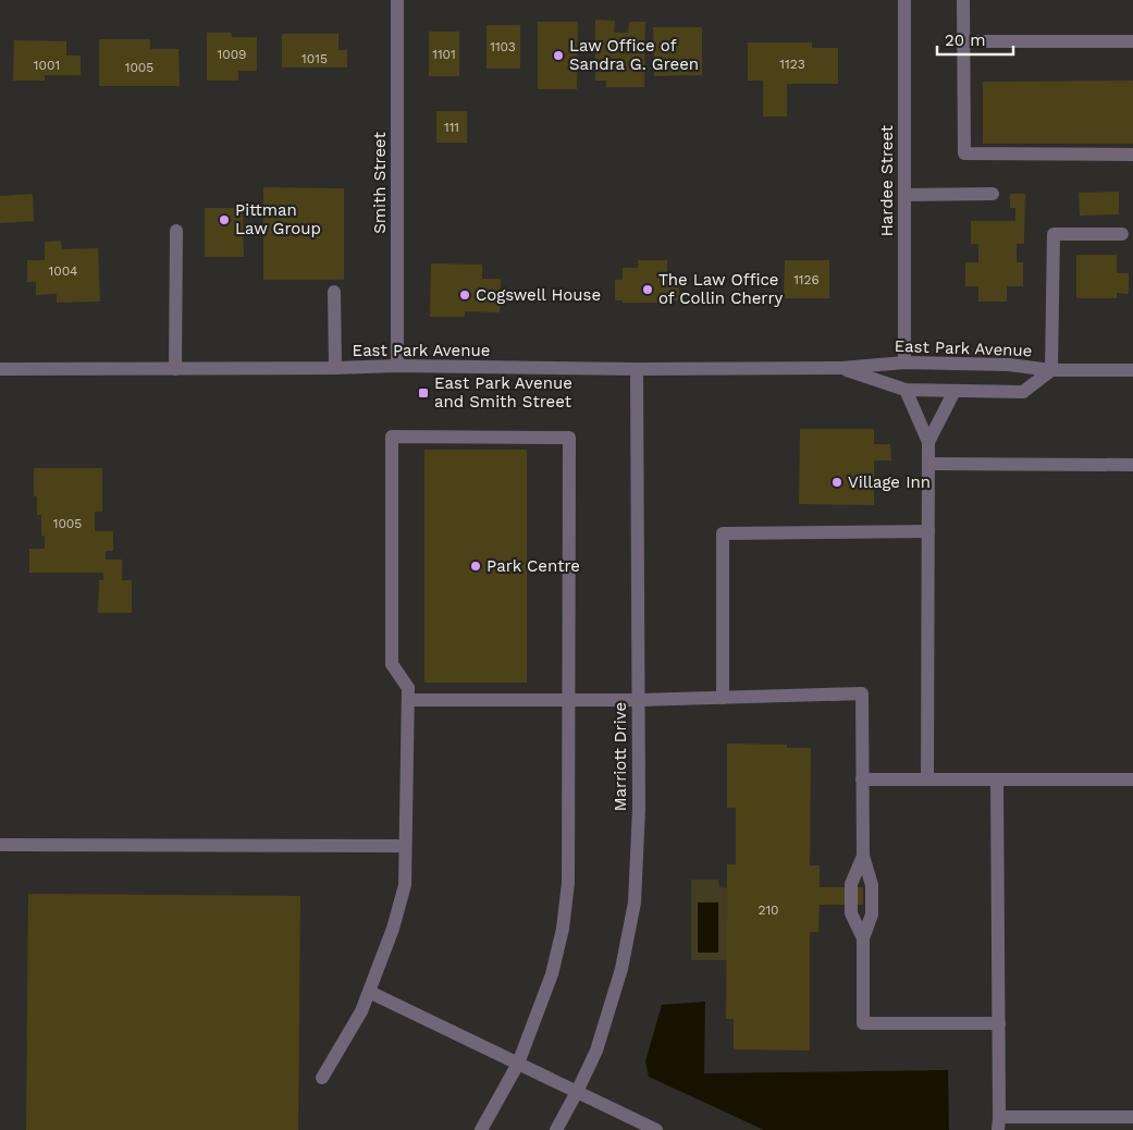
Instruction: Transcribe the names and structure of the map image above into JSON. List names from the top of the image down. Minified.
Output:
{"streets":{"street":["Hardee Street","Smith Street","East Park Avenue","Marriott Drive"]},"crossings":[["Hardee Street","East Park Avenue"],["Smith Street","East Park Avenue"],["East Park Avenue","Marriott Drive"]],"places":{"other":["Law Office of Sandra G. Green","Pittman Law Group","The Law Office of Collin Cherry","Cogswell House","Village Inn","Park Centre"],"transit":["East Park Avenue and Smith Street"]},"house_numbers":["1103","1009","1101","1015","1123","1001","1005","111","1004","1126","1005","210"],"scale_bar":"20 m"}
